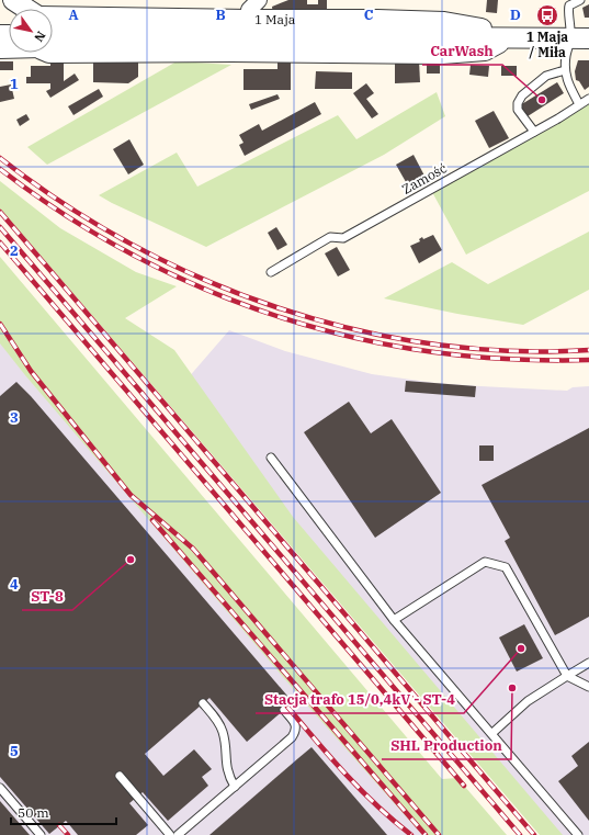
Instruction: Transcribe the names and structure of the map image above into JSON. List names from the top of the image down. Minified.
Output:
{"streets":{"street":["1 Maja"],"lane":["Zamość"]},"places":{"bus stop":["1 Maja / Miła"],"other":["CarWash","ST-8","Stacja trafo 15/0,4kV - ST-4","SHL Production"]},"scale_bar":"50 m","north":"bottom right","grid":{"columns":["A","B","C","D"],"rows":["1","2","3","4","5"]}}
